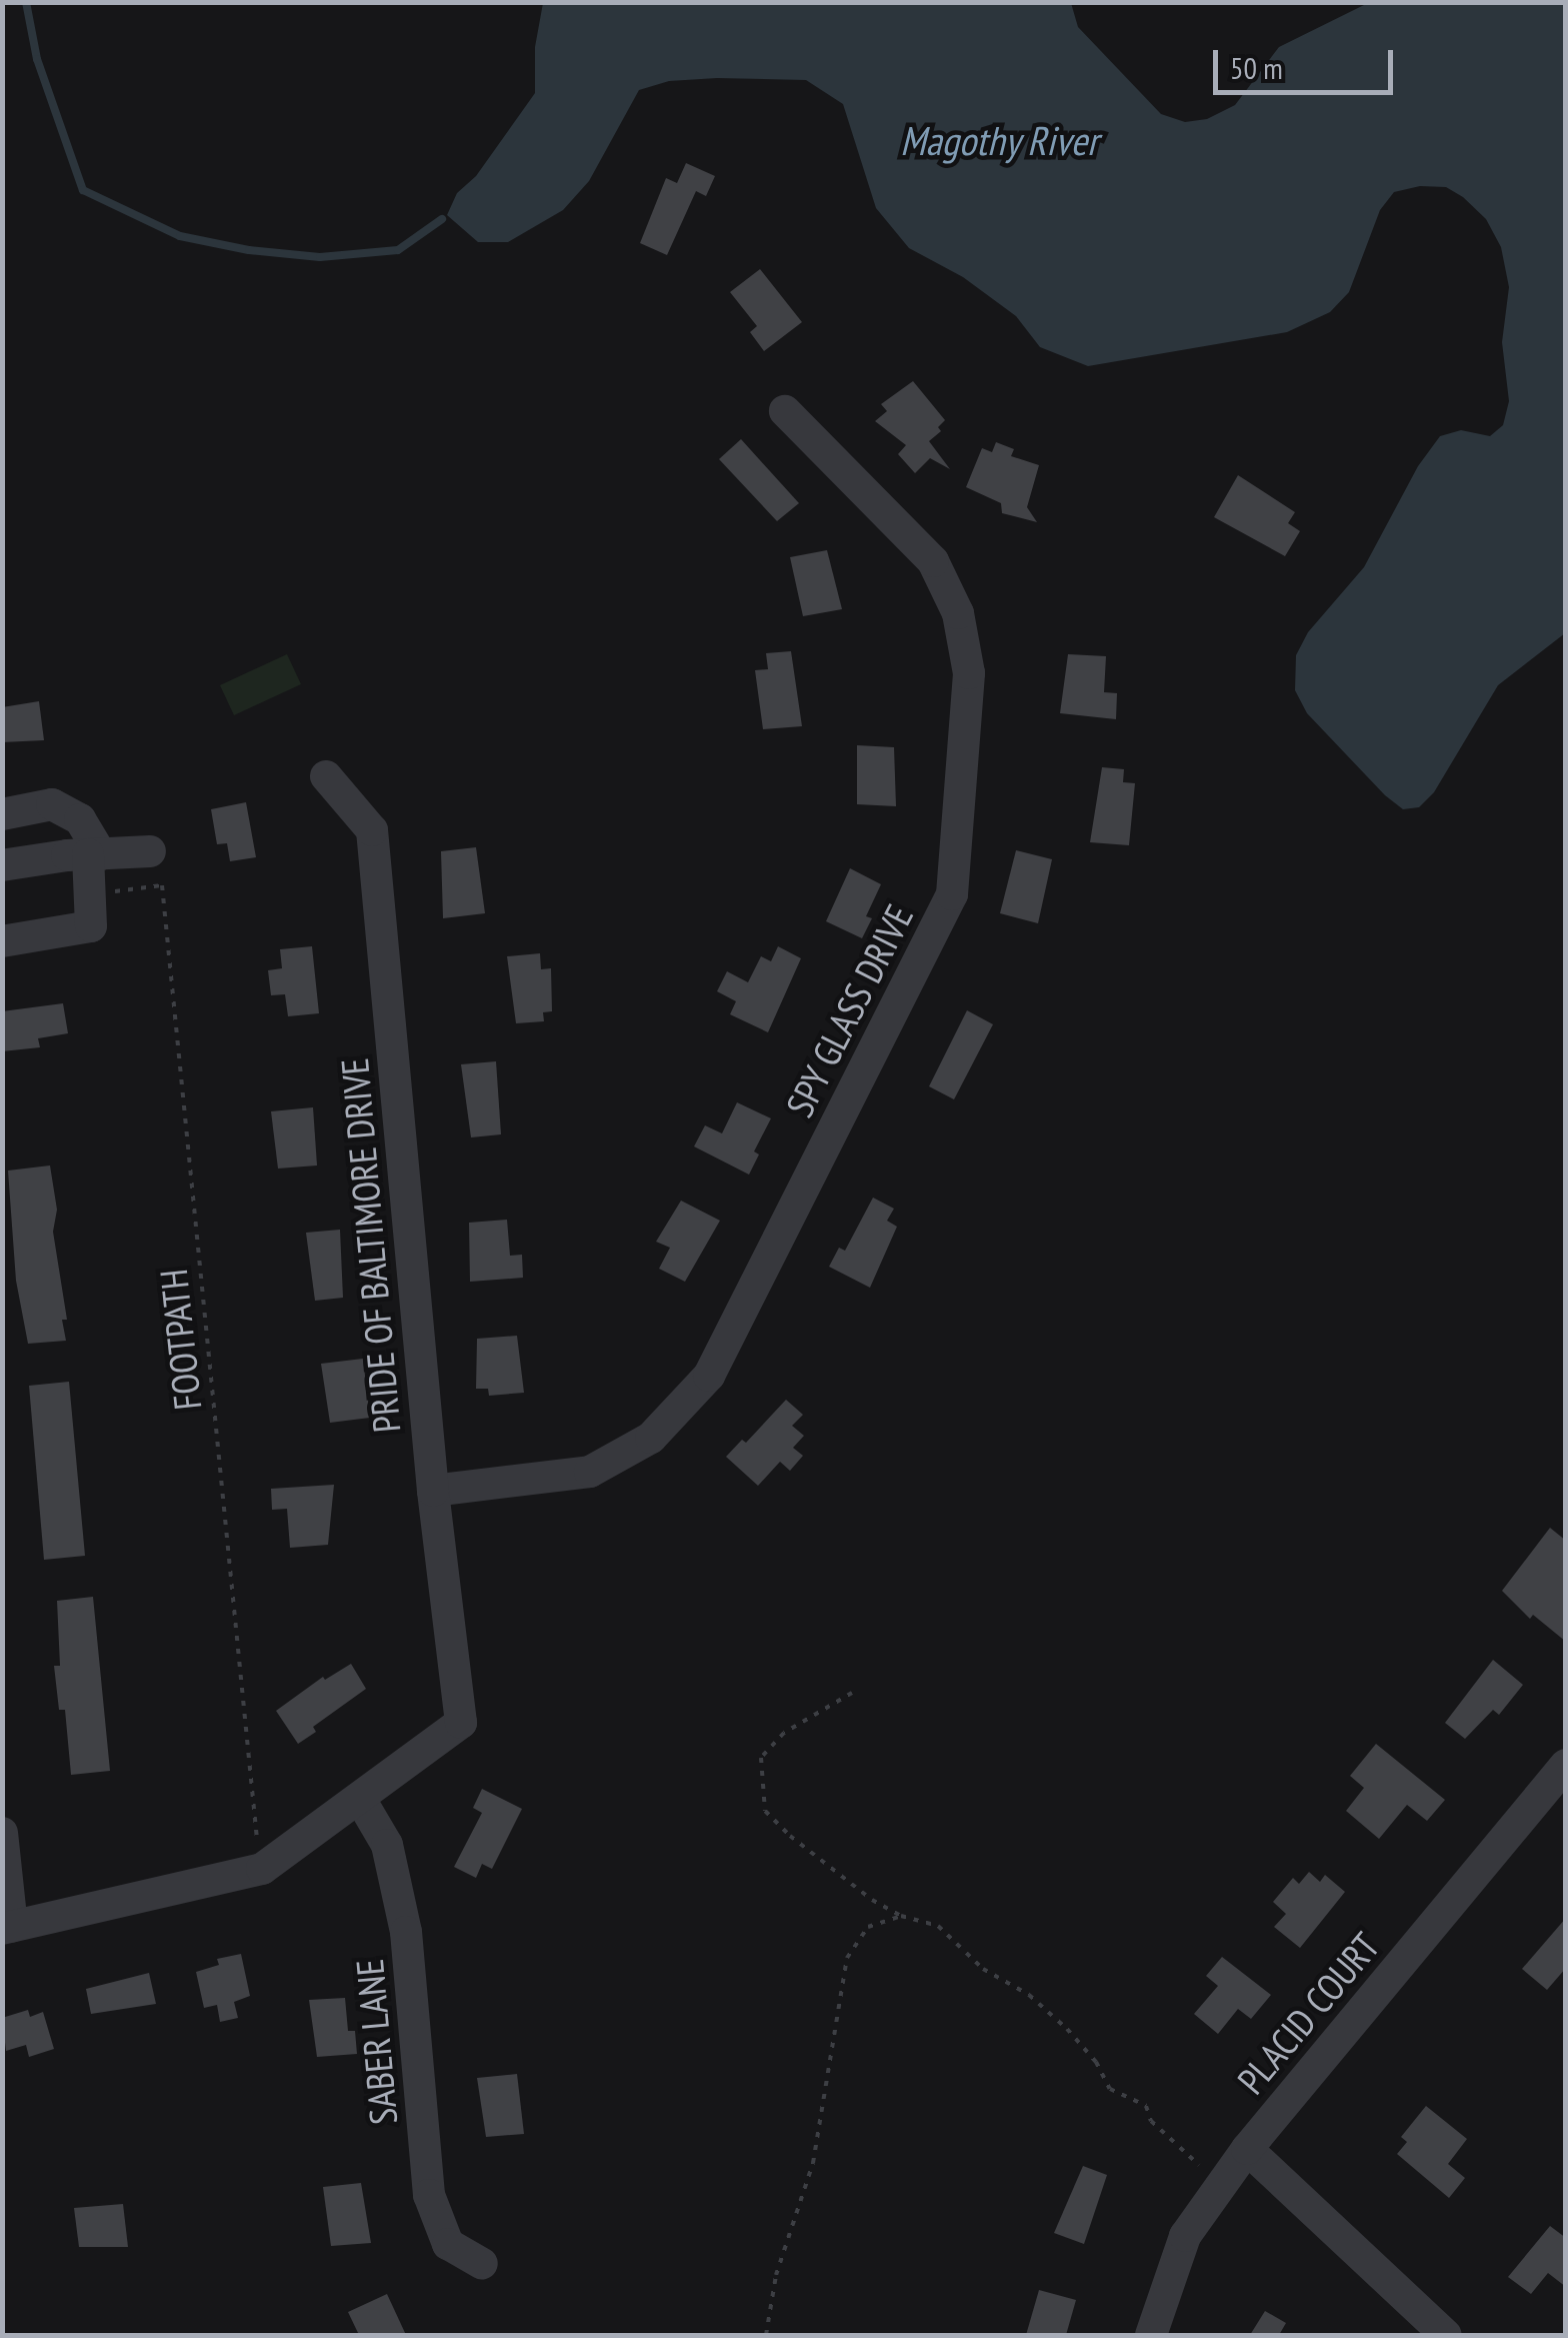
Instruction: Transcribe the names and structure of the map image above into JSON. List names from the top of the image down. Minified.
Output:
{"streets":{"street":["SPY GLASS DRIVE","PRIDE OF BALTIMORE DRIVE","PLACID COURT","SABER LANE"],"path":["FOOTPATH"]},"crossings":[["SPY GLASS DRIVE","PRIDE OF BALTIMORE DRIVE"],["PRIDE OF BALTIMORE DRIVE","SABER LANE"]],"water":["Magothy River"],"scale_bar":"50 m"}
